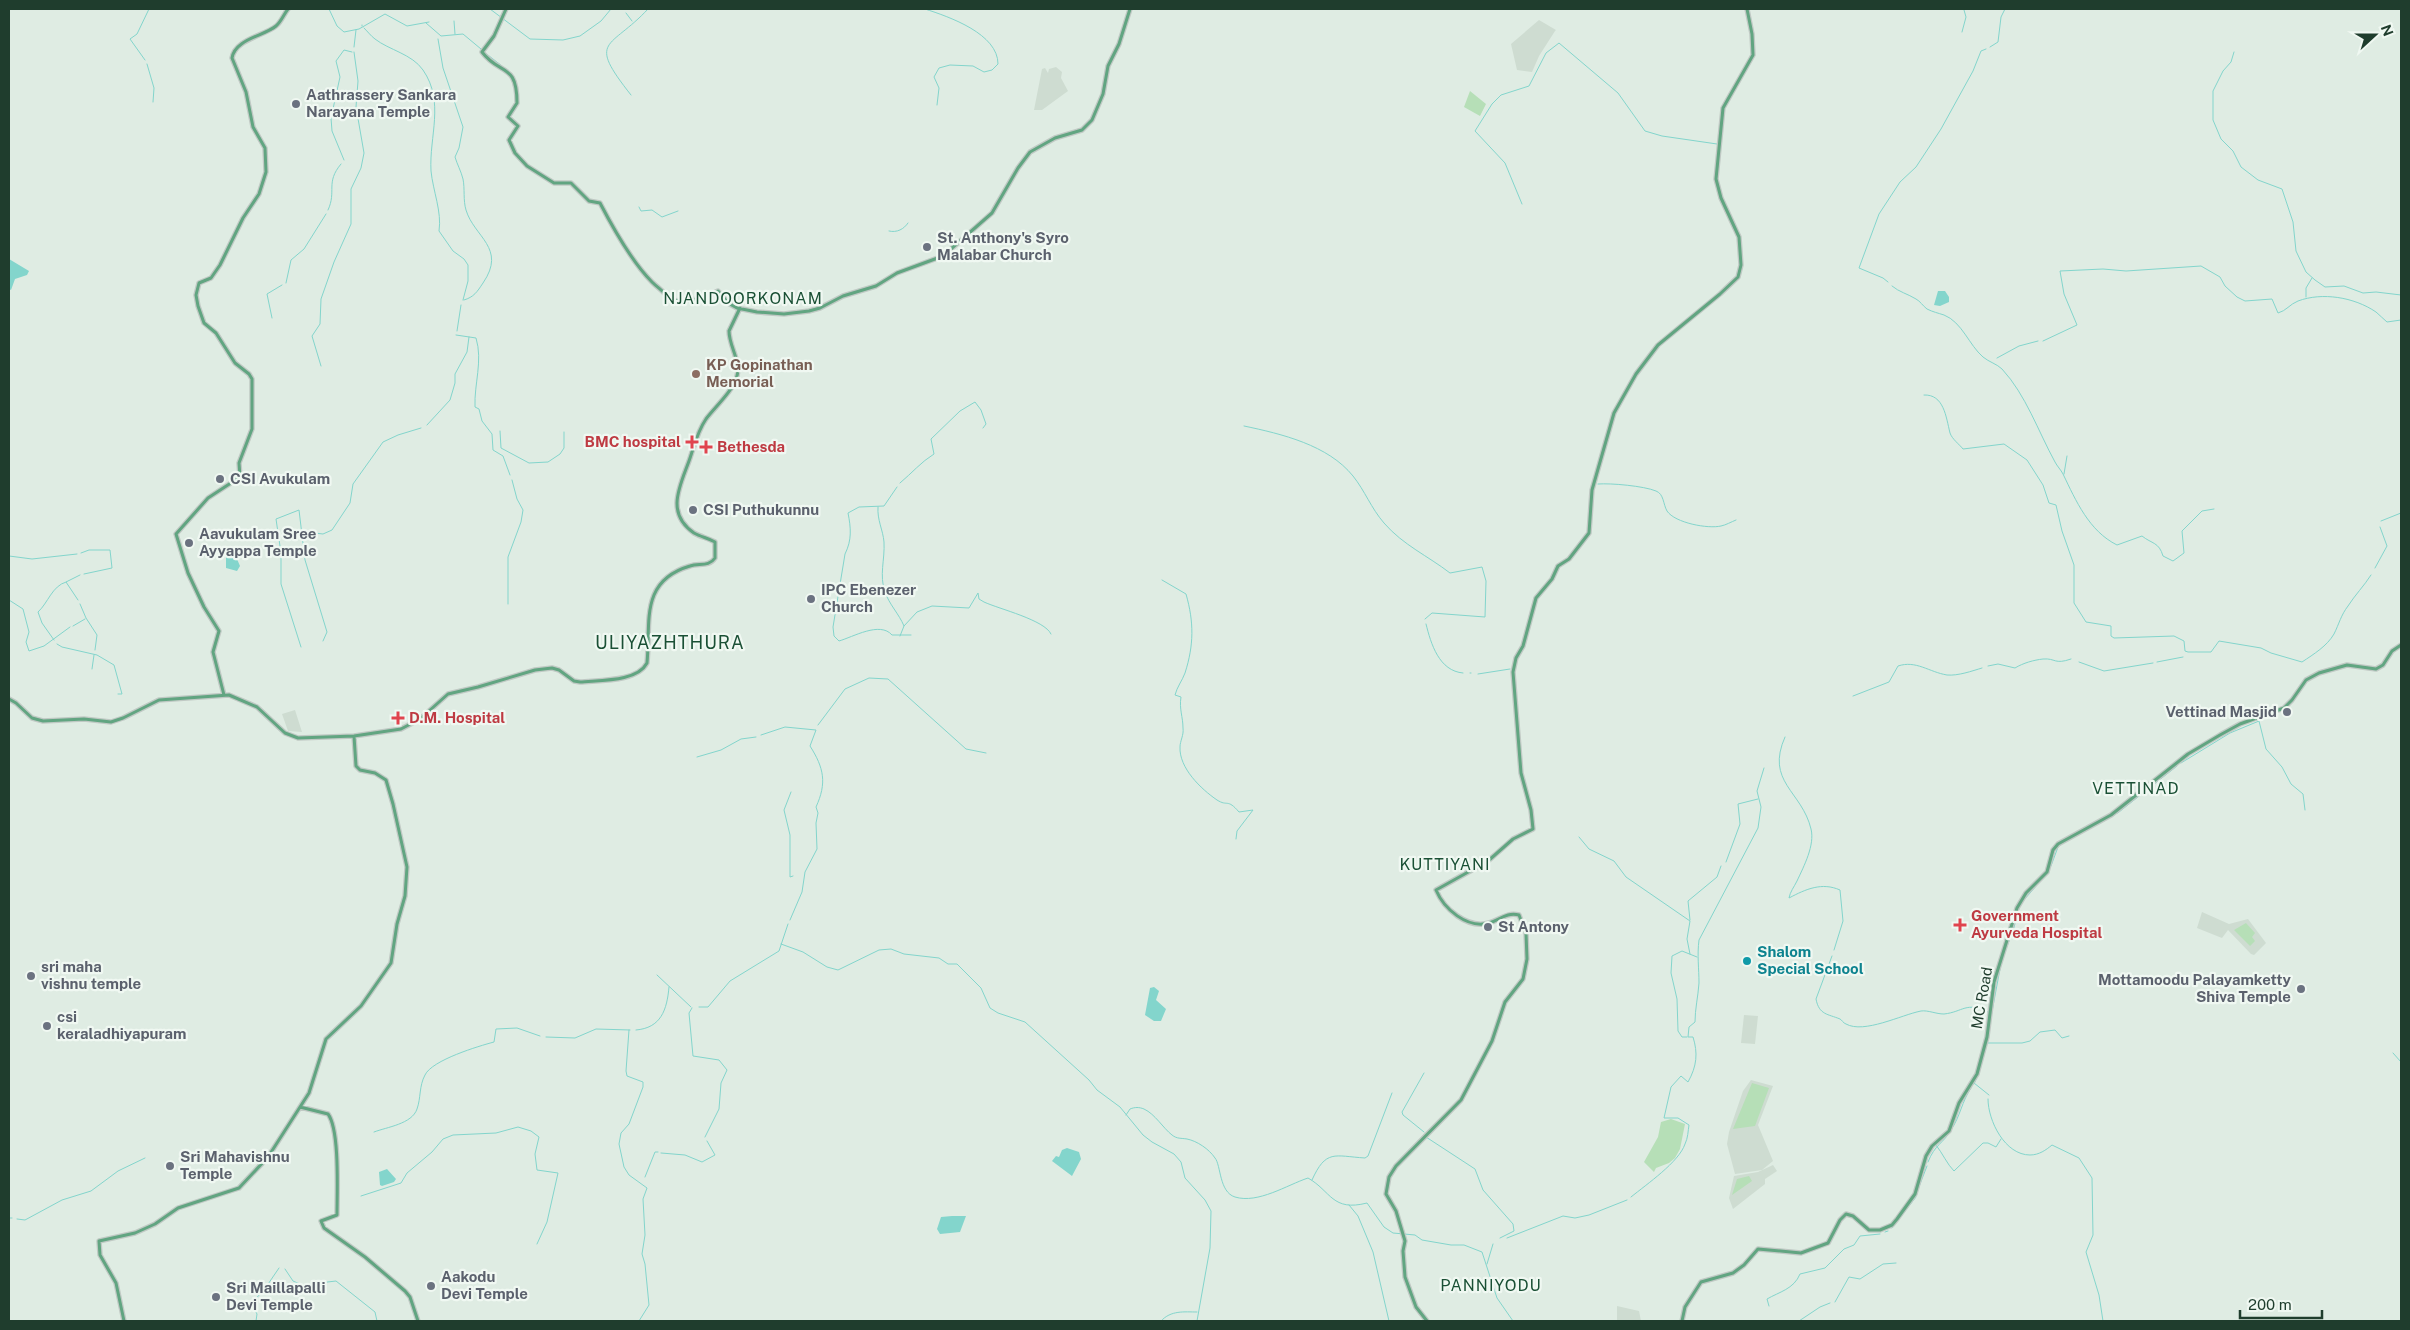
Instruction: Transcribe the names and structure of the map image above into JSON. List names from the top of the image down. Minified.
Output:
{"streets":{"main road":["MC Road"]},"districts":["NJANDOORKONAM","ULIYAZHTHURA","VETTINAD","KUTTIYANI","PANNIYODU"],"places":{"other":["Aathrassery Sankara Narayana Temple","St. Anthony's Syro Malabar Church","KP Gopinathan Memorial","CSI Avukulam","CSI Puthukunnu","Aavukulam Sree Ayyappa Temple","IPC Ebenezer Church","Vettinad Masjid","St Antony","Shalom Special School","sri maha vishnu temple","Mottamoodu Palayamketty Shiva Temple","csi keraladhiyapuram","Sri Mahavishnu Temple","Aakodu Devi Temple","Sri Maillapalli Devi Temple"],"health":["BMC hospital","Bethesda","D.M. Hospital","Government Ayurveda Hospital"]},"scale_bar":"200 m","north":"right"}
